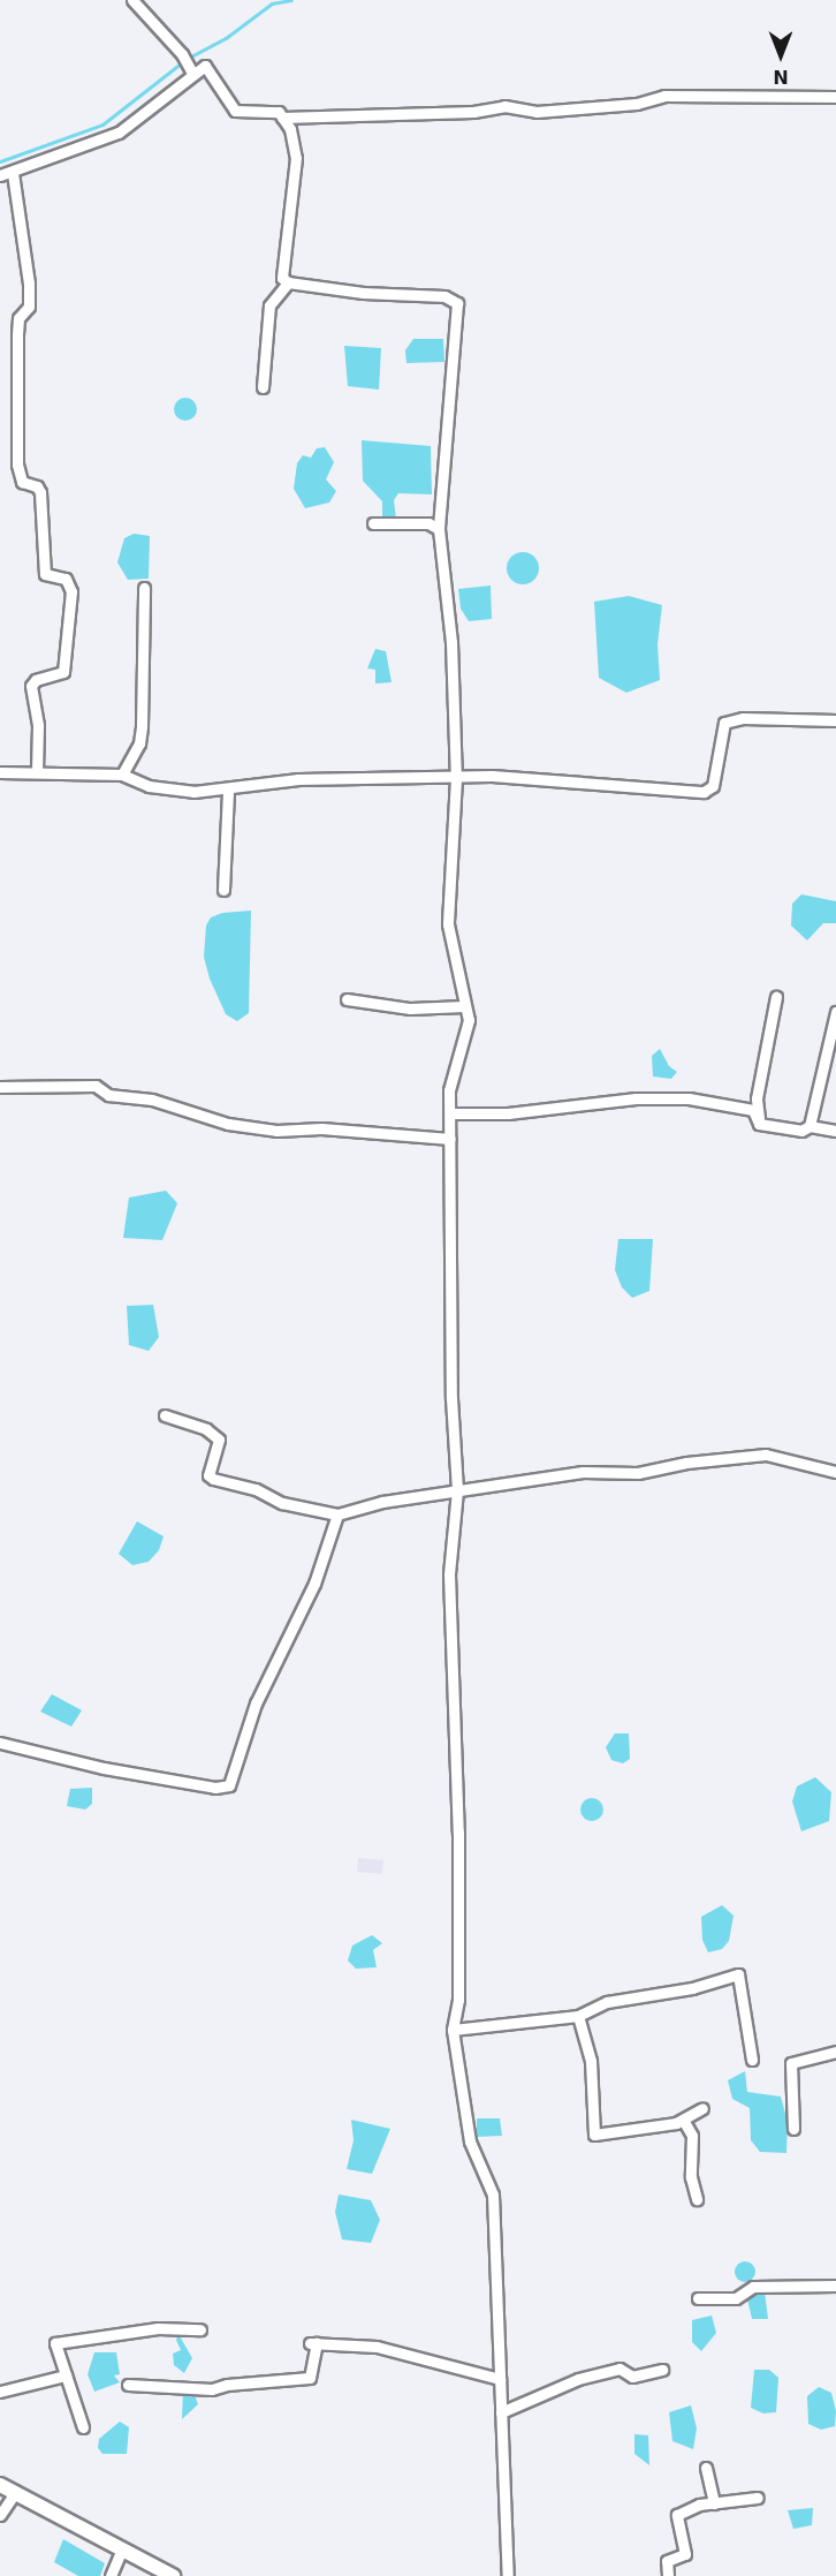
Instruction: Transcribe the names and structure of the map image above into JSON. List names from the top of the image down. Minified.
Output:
{"north":"bottom"}
